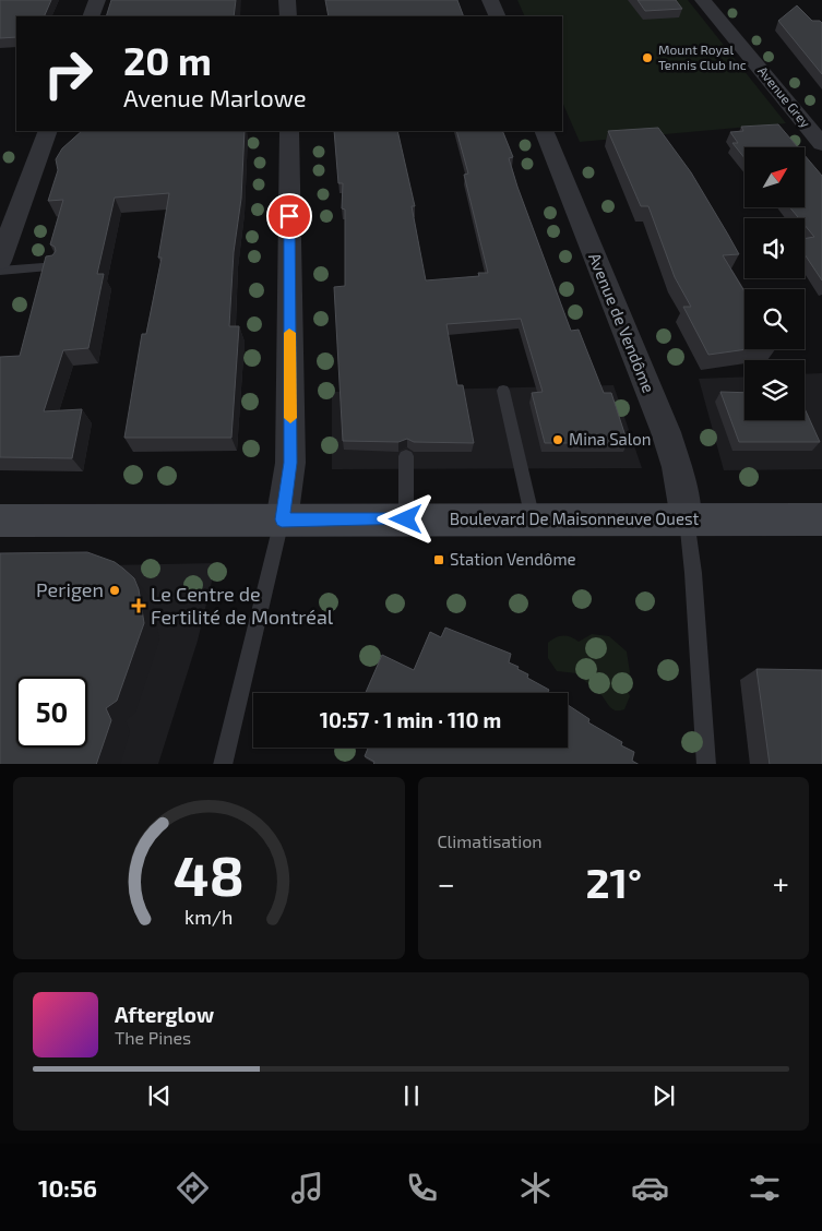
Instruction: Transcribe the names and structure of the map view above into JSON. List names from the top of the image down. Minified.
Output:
{"streets":{"main road":["Boulevard De Maisonneuve Ouest"],"street":["Avenue Grey","Avenue de Vendôme"]},"crossings":[["Avenue de Vendôme","Boulevard De Maisonneuve Ouest"]],"places":{"other":["Mount Royal Tennis Club Inc","Mina Salon","Perigen"],"transit":["Station Vendôme"],"health":["Le Centre de Fertilité de Montréal"]},"north":"top right","page":{"turn":["20 m","Avenue Marlowe"],"limit":"50","trip":"10:57 · 1 min · 110 m","tile":"Climatisation","heat":["−","21°","+"],"song":["Afterglow","The Pines"],"tabs":"10:56","gauge":["48","km/h"]}}
